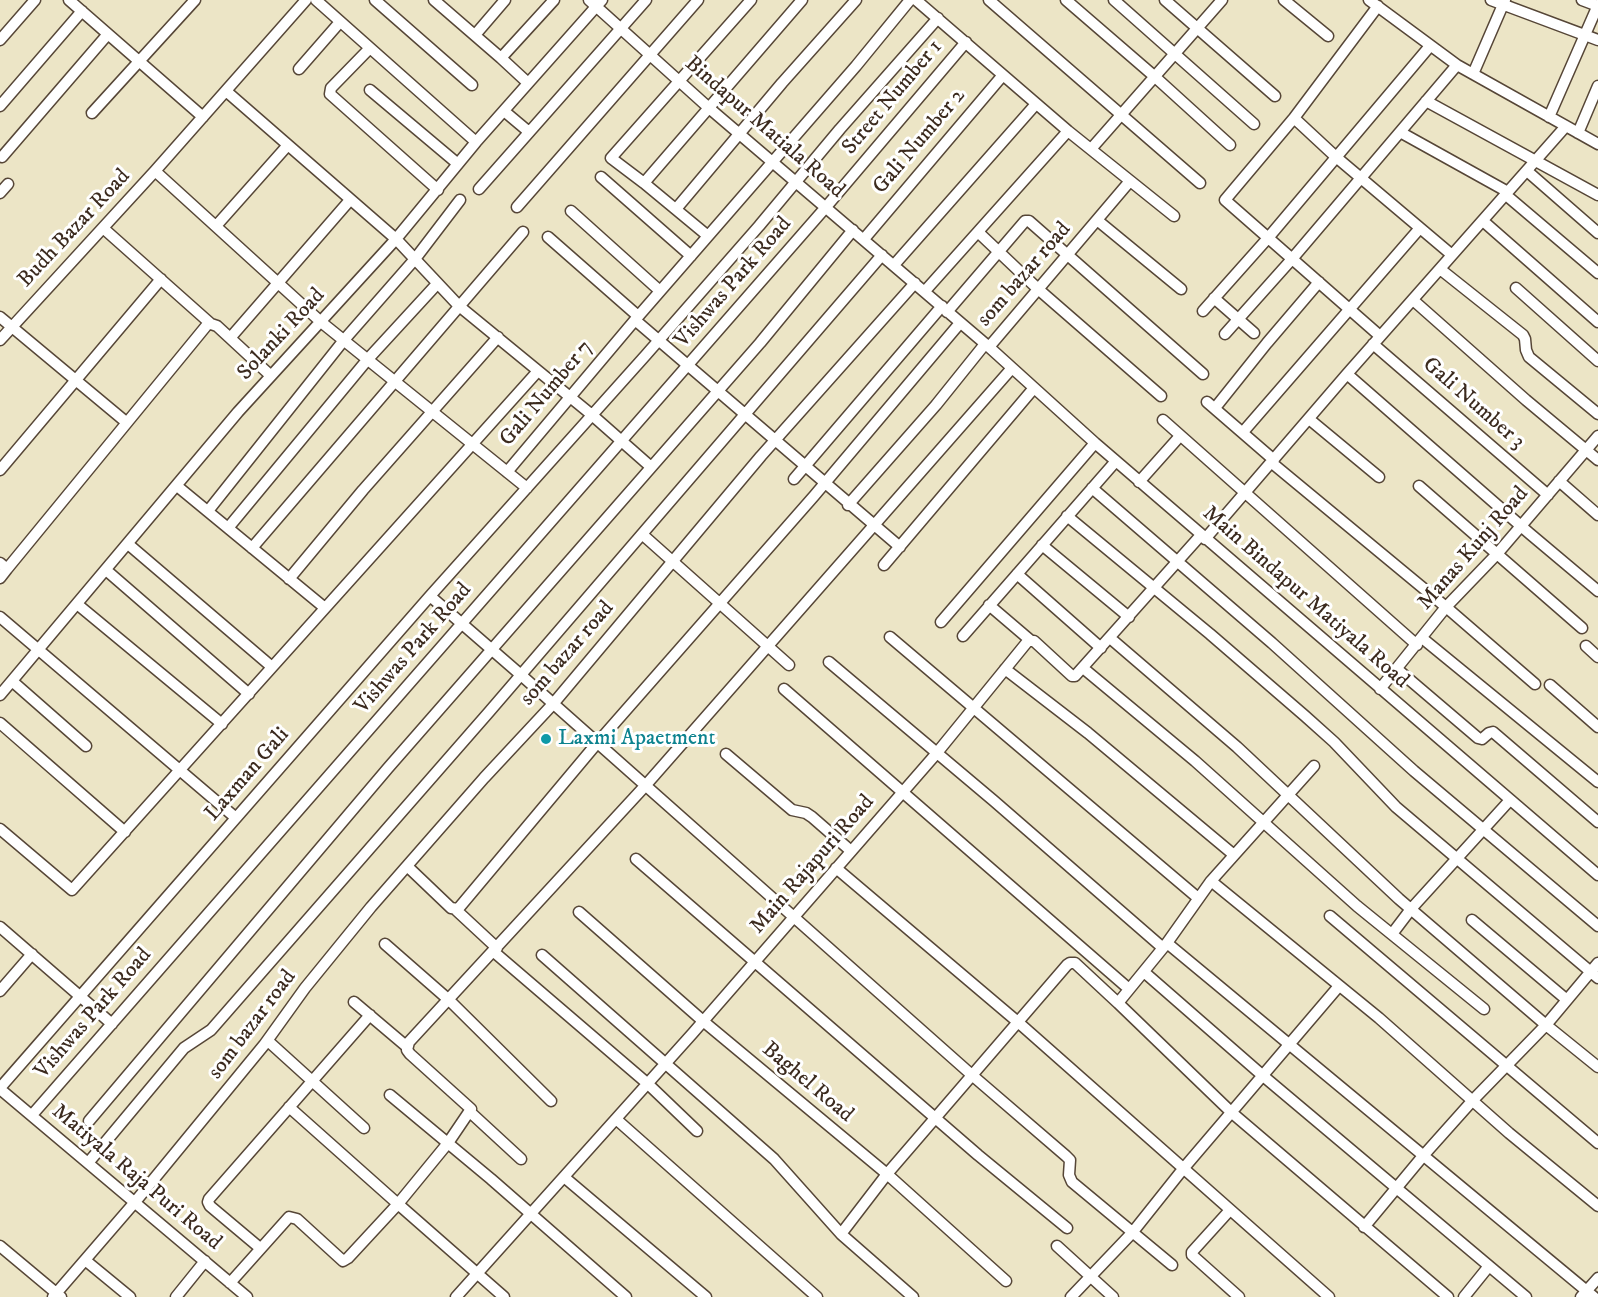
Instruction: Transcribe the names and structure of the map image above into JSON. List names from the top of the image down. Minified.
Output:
{"streets":{"street":["Street Number 1","Bindapur Matiala Road","Gali Number 2","Budh Bazar Road","som bazar road","Vishwas Park Road","Solanki Road","Gali Number 7","Gali Number 3","Manas Kunj Road","Main Bindapur Matiyala Road","Laxman Gali","Main Rajapuri Road","Baghel Road","Matiyala Raja Puri Road"]},"crossings":[["Street Number 1","Bindapur Matiala Road"],["Street Number 1","Vishwas Park Road"],["Bindapur Matiala Road","Gali Number 2"],["Bindapur Matiala Road","som bazar road"],["Bindapur Matiala Road","Vishwas Park Road"],["Bindapur Matiala Road","Solanki Road"],["Bindapur Matiala Road","Gali Number 7"],["Bindapur Matiala Road","Laxman Gali"],["Budh Bazar Road","Gali Number 7"],["som bazar road","Main Bindapur Matiyala Road"],["som bazar road","Matiyala Raja Puri Road"],["Vishwas Park Road","Matiyala Raja Puri Road"],["Solanki Road","Gali Number 7"],["Gali Number 3","Manas Kunj Road"],["Manas Kunj Road","Main Bindapur Matiyala Road"],["Laxman Gali","Matiyala Raja Puri Road"],["Main Rajapuri Road","Baghel Road"]],"places":["Laxmi Apaetment"]}
